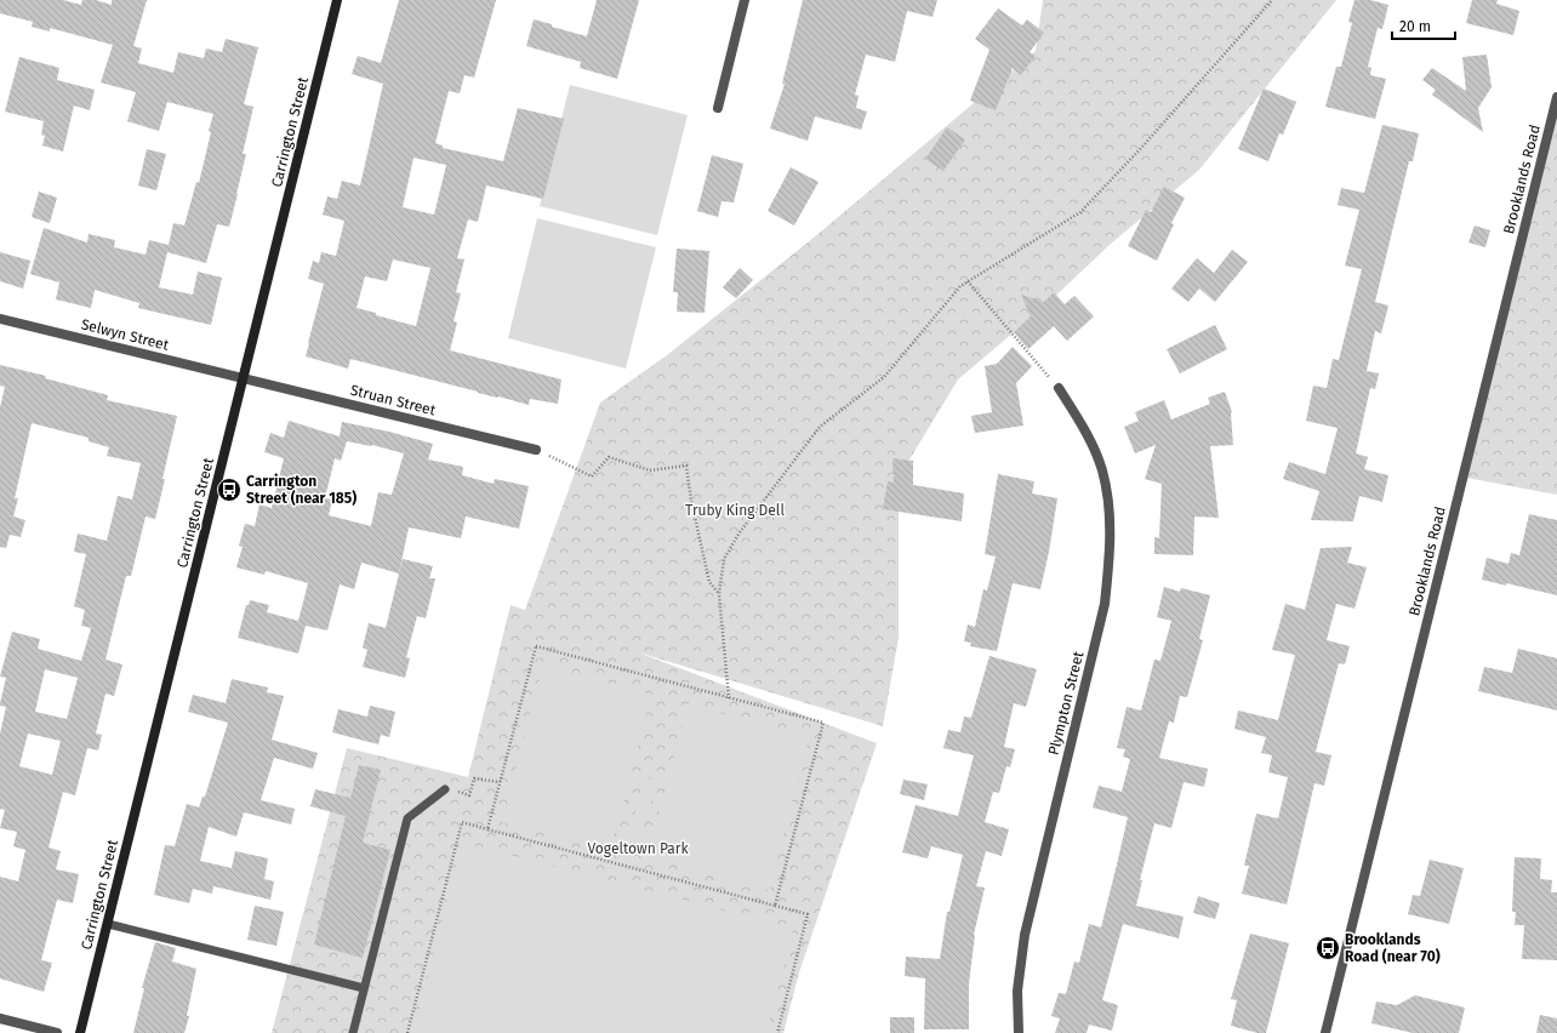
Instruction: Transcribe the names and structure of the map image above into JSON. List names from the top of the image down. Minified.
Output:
{"streets":{"main road":["Carrington Street"],"street":["Brooklands Road","Selwyn Street","Struan Street","Plympton Street"]},"crossings":[["Carrington Street","Selwyn Street"],["Carrington Street","Struan Street"],["Selwyn Street","Struan Street"]],"parks":["Truby King Dell","Vogeltown Park"],"places":{"bus stop":["Carrington Street (near 185)","Brooklands Road (near 70)"]},"scale_bar":"20 m"}
